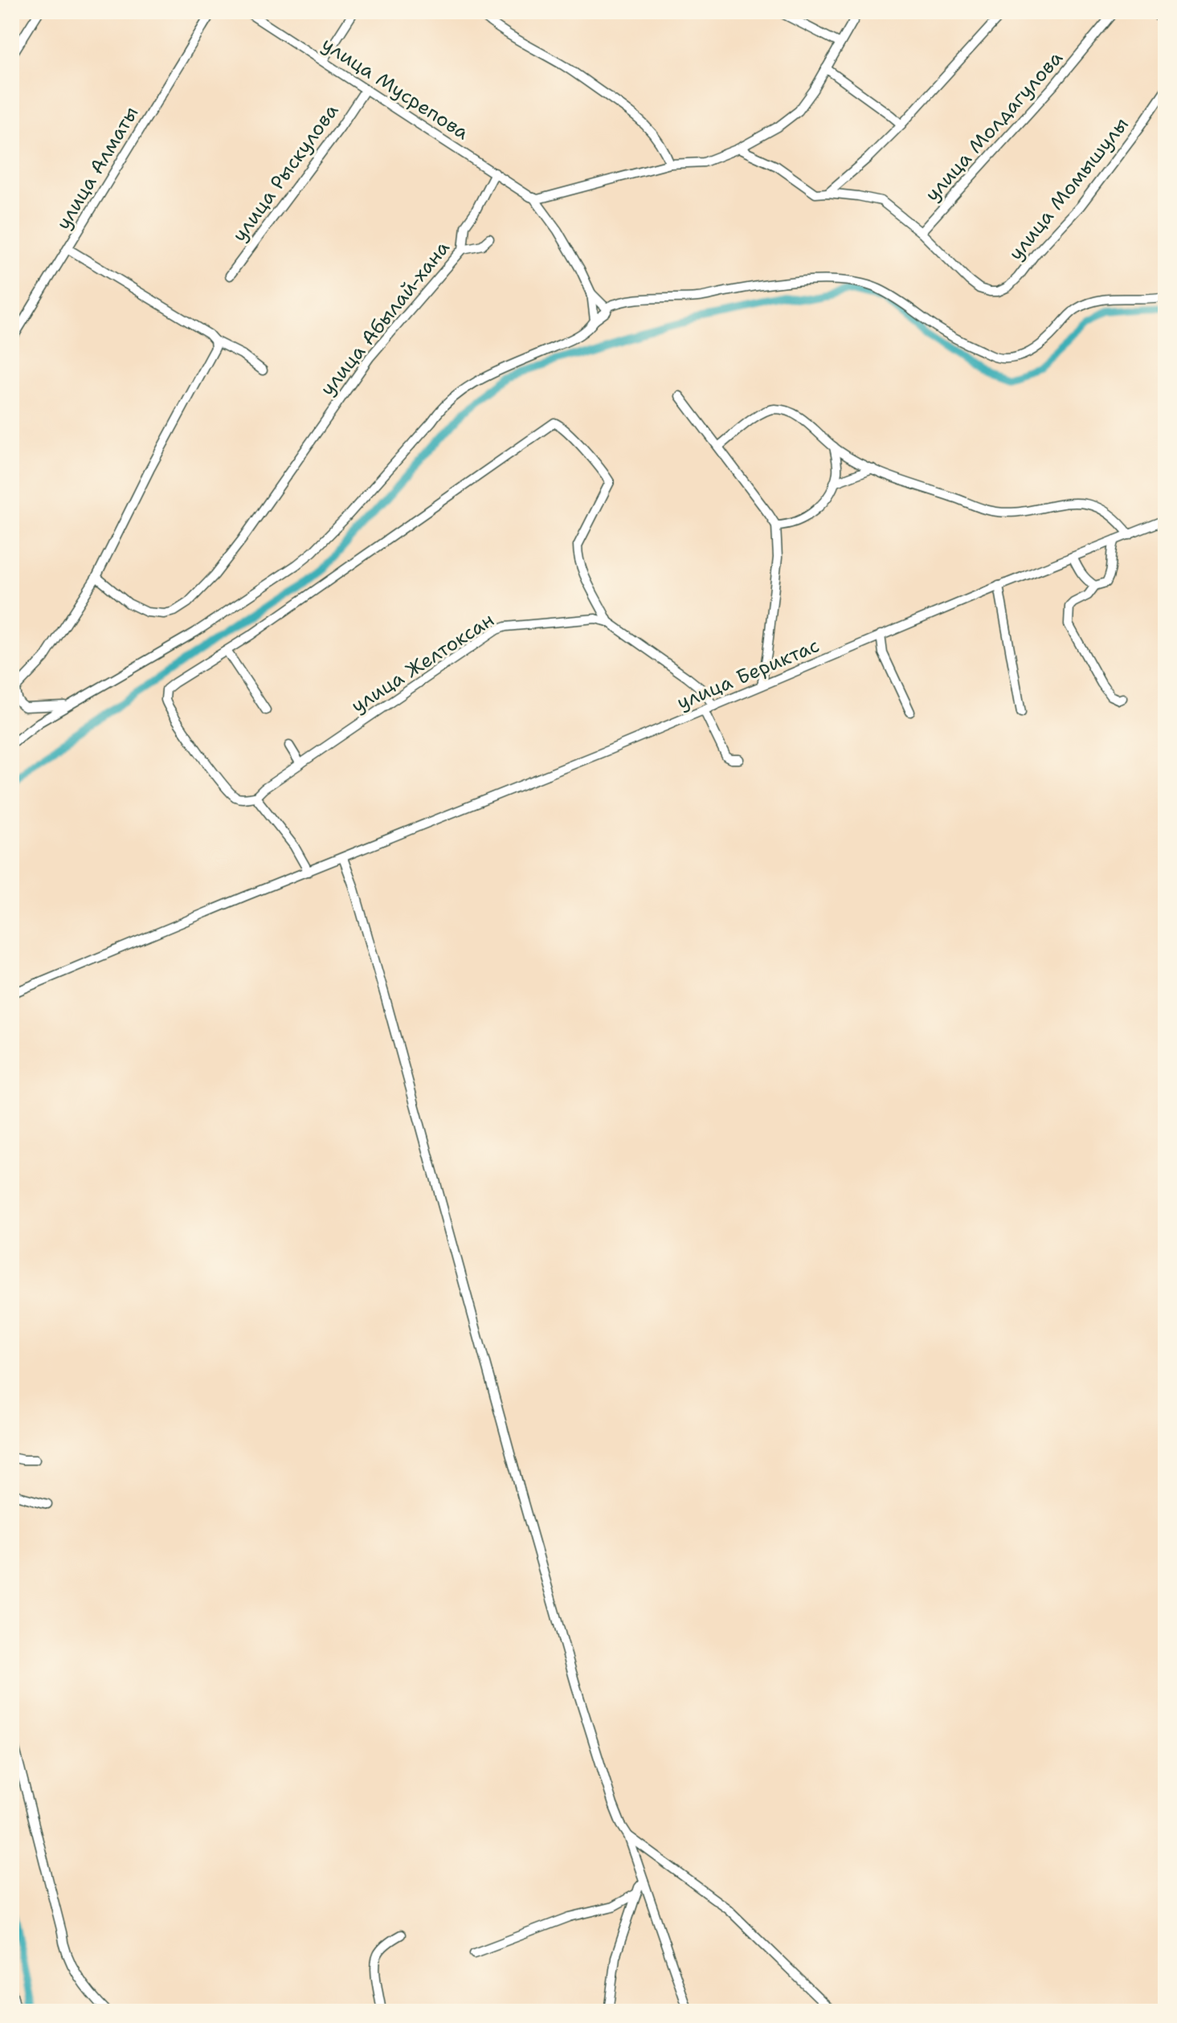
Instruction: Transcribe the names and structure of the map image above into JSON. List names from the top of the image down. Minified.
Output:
{"streets":{"street":["улица Мусрепова","улица Молдагулова","улица Алматы","улица Рыскулова","улица Момышулы","улица Абылай-хана","улица Желтоксан","улица Бериктас"]},"crossings":[["улица Мусрепова","улица Рыскулова"],["улица Мусрепова","улица Абылай-хана"],["улица Молдагулова","улица Момышулы"]]}
